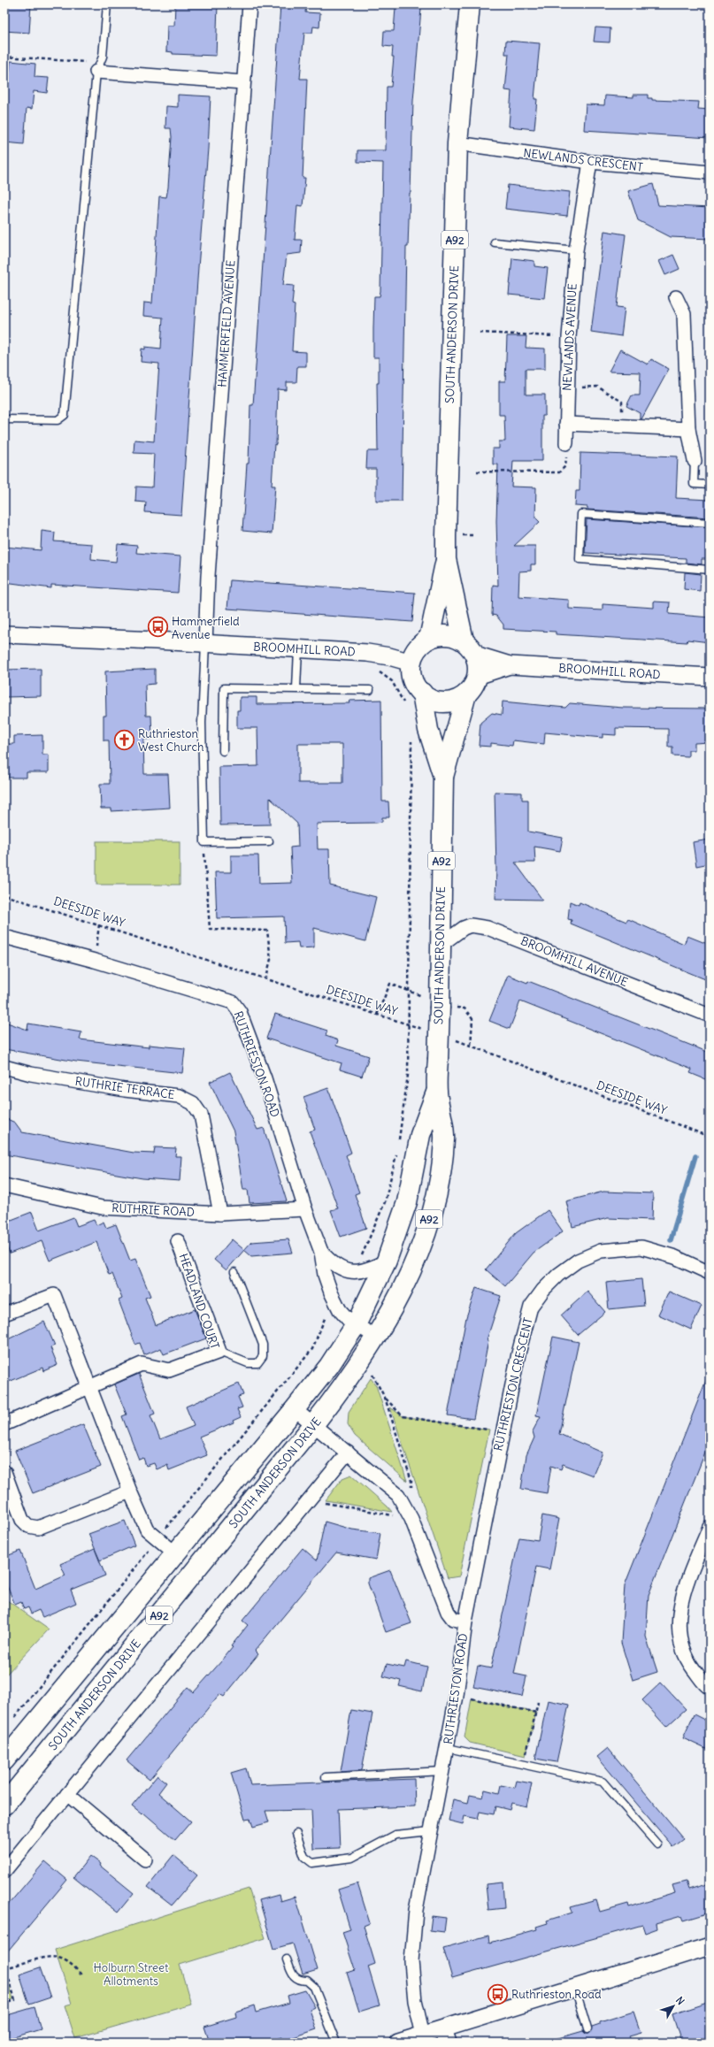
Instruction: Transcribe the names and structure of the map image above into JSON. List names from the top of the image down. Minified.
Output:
{"streets":{"main road":["A92","SOUTH ANDERSON DRIVE"],"street":["NEWLANDS CRESCENT","HAMMERFIELD AVENUE","NEWLANDS AVENUE","BROOMHILL ROAD","BROOMHILL AVENUE","RUTHRIESTON ROAD","RUTHRIE TERRACE","RUTHRIE ROAD","HEADLAND COURT","RUTHRIESTON CRESCENT"],"path":["DEESIDE WAY"]},"crossings":[["NEWLANDS CRESCENT","SOUTH ANDERSON DRIVE"],["NEWLANDS CRESCENT","NEWLANDS AVENUE"],["A92","SOUTH ANDERSON DRIVE"],["A92","BROOMHILL ROAD"],["HAMMERFIELD AVENUE","BROOMHILL ROAD"],["SOUTH ANDERSON DRIVE","BROOMHILL AVENUE"],["SOUTH ANDERSON DRIVE","RUTHRIESTON ROAD"],["RUTHRIESTON ROAD","RUTHRIE ROAD"],["RUTHRIESTON ROAD","RUTHRIESTON CRESCENT"],["RUTHRIE TERRACE","RUTHRIE ROAD"]],"parks":["Holburn Street Allotments"],"places":{"bus stop":["Hammerfield Avenue","Ruthrieston Road"],"church":["Ruthrieston West Church"]},"north":"top right"}
